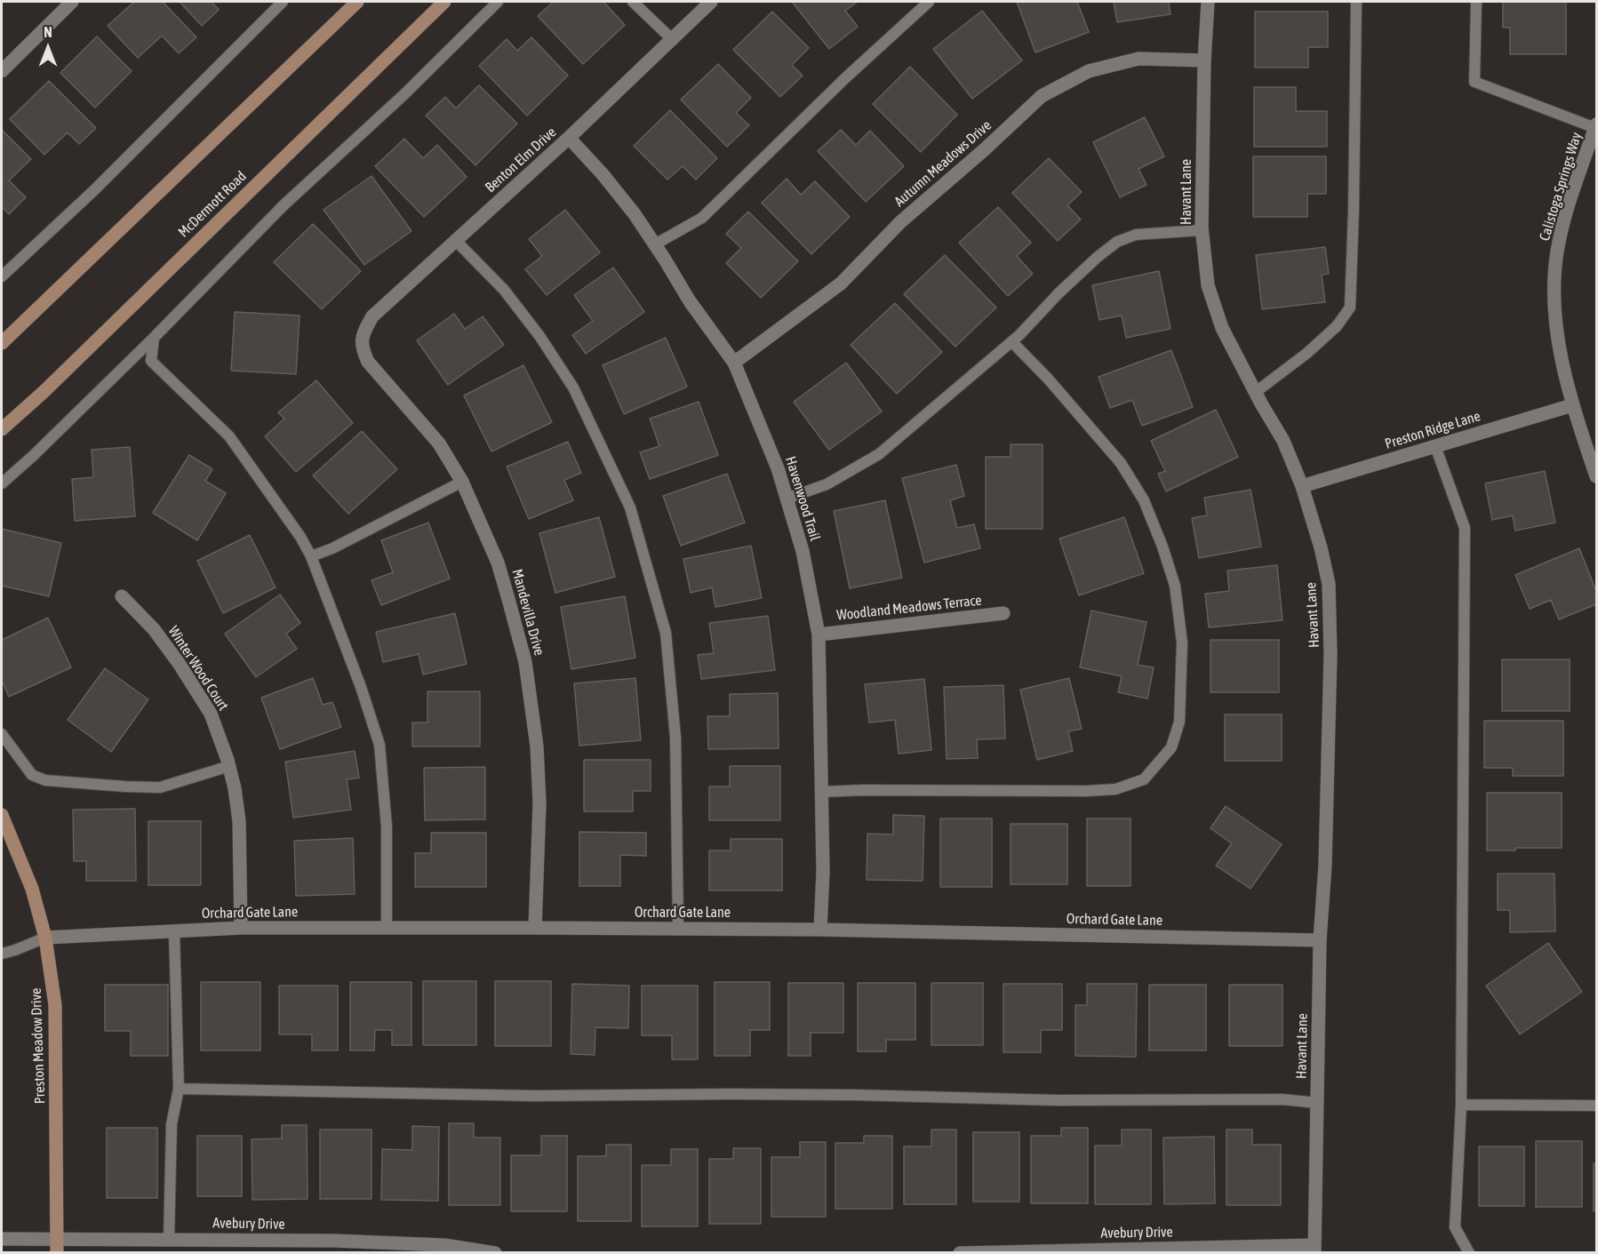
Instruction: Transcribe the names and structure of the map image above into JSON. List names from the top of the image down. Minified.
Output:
{"streets":{"main road":["McDermott Road","Preston Meadow Drive"],"street":["Benton Elm Drive","Autumn Meadows Drive","Calistoga Springs Way","Havant Lane","Preston Ridge Lane","Havenwood Trail","Woodland Meadows Terrace","Mandevilla Drive","Winter Wood Court","Orchard Gate Lane","Avebury Drive"]},"crossings":[["Benton Elm Drive","Havenwood Trail"],["Benton Elm Drive","Mandevilla Drive"],["Autumn Meadows Drive","Havant Lane"],["Autumn Meadows Drive","Havenwood Trail"],["Calistoga Springs Way","Preston Ridge Lane"],["Havant Lane","Preston Ridge Lane"],["Havant Lane","Orchard Gate Lane"],["Havant Lane","Avebury Drive"],["Havenwood Trail","Woodland Meadows Terrace"],["Havenwood Trail","Orchard Gate Lane"],["Mandevilla Drive","Orchard Gate Lane"],["Winter Wood Court","Orchard Gate Lane"],["Orchard Gate Lane","Preston Meadow Drive"],["Preston Meadow Drive","Avebury Drive"]],"north":"top"}
